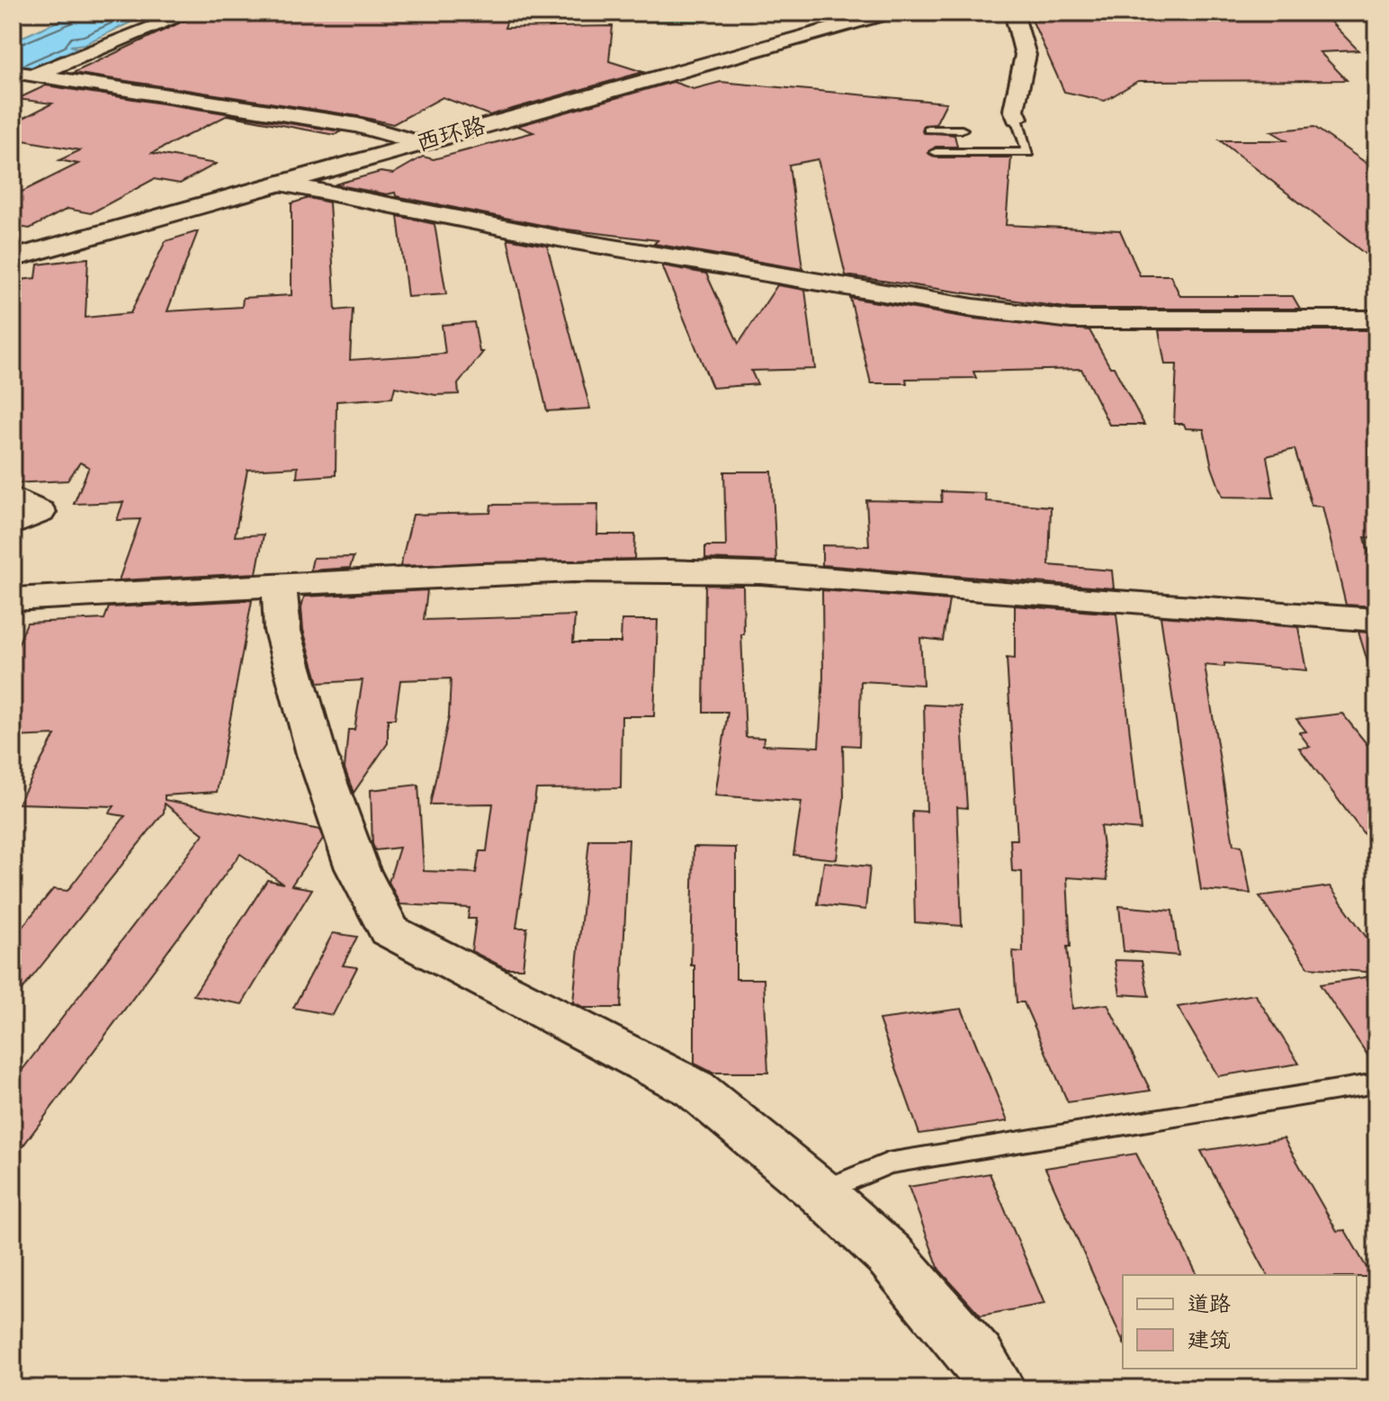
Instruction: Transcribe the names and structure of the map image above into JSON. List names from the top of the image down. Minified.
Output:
{"streets":{"street":["西环路"]},"legend":["道路","建筑"]}
